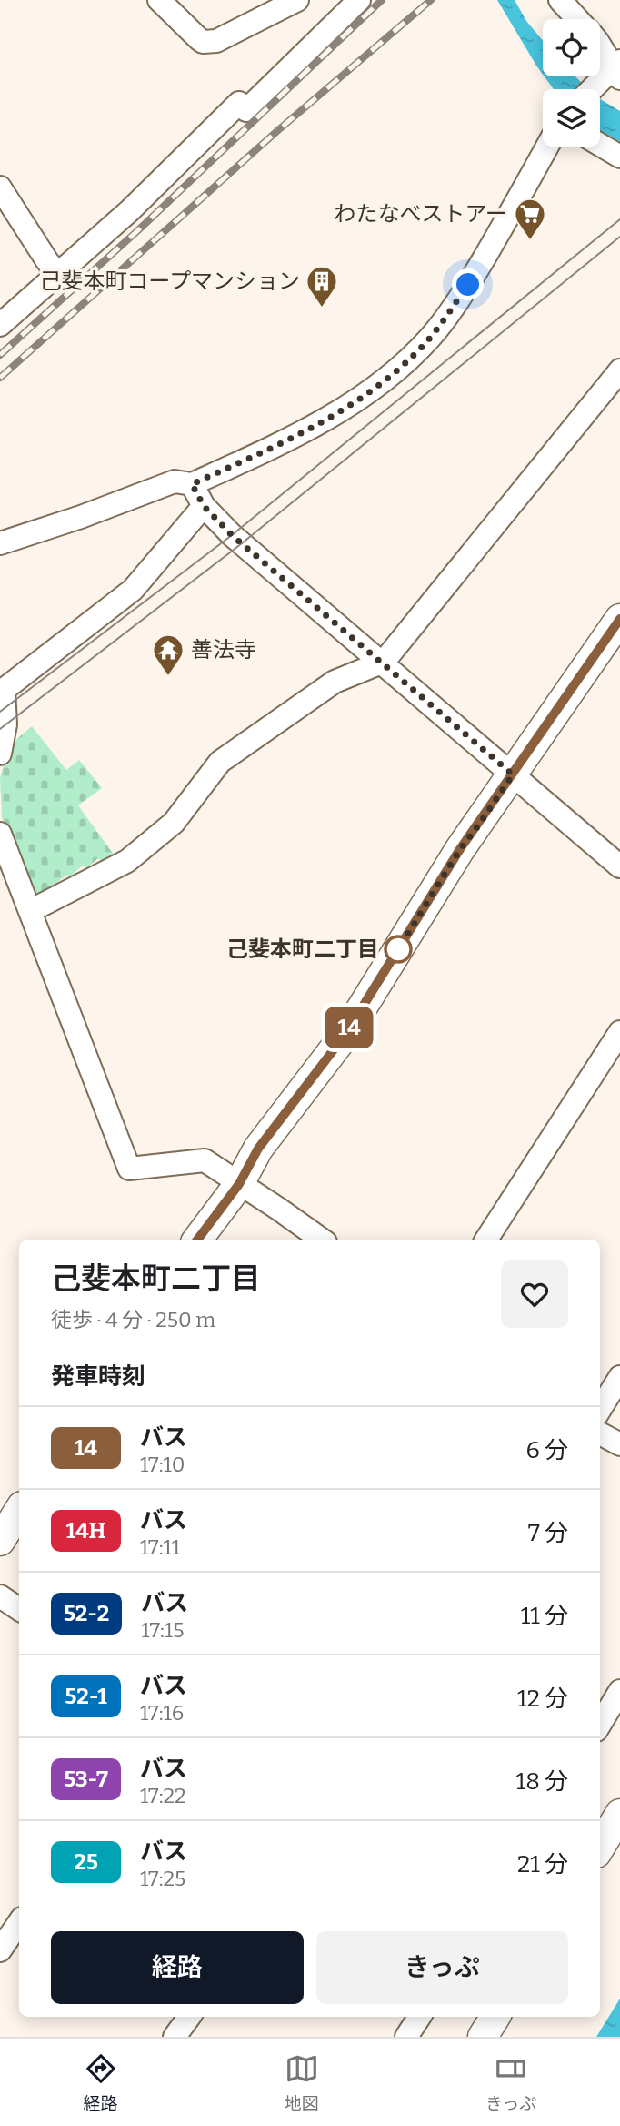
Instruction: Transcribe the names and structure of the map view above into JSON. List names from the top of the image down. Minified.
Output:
{"places":{"supermarket":["わたなべストアー"],"building":["己斐本町コープマンション"],"temple":["善法寺"],"other":["己斐本町二丁目"]},"lines":["bus line 14"],"page":{"on_map":"14","heading":[["己斐本町二丁目","徒歩 · 4 分 · 250 m"],"発車時刻"],"list":[{"mark":"14","name":"バス","note":"17:10","value":"6 分"},{"mark":"14H","name":"バス","note":"17:11","value":"7 分"},{"mark":"52-2","name":"バス","note":"17:15","value":"11 分"},{"mark":"52-1","name":"バス","note":"17:16","value":"12 分"},{"mark":"53-7","name":"バス","note":"17:22","value":"18 分"},{"mark":"25","name":"バス","note":"17:25","value":"21 分"}],"buttons":["経路","きっぷ"],"tabs":["経路","地図","きっぷ"]}}
